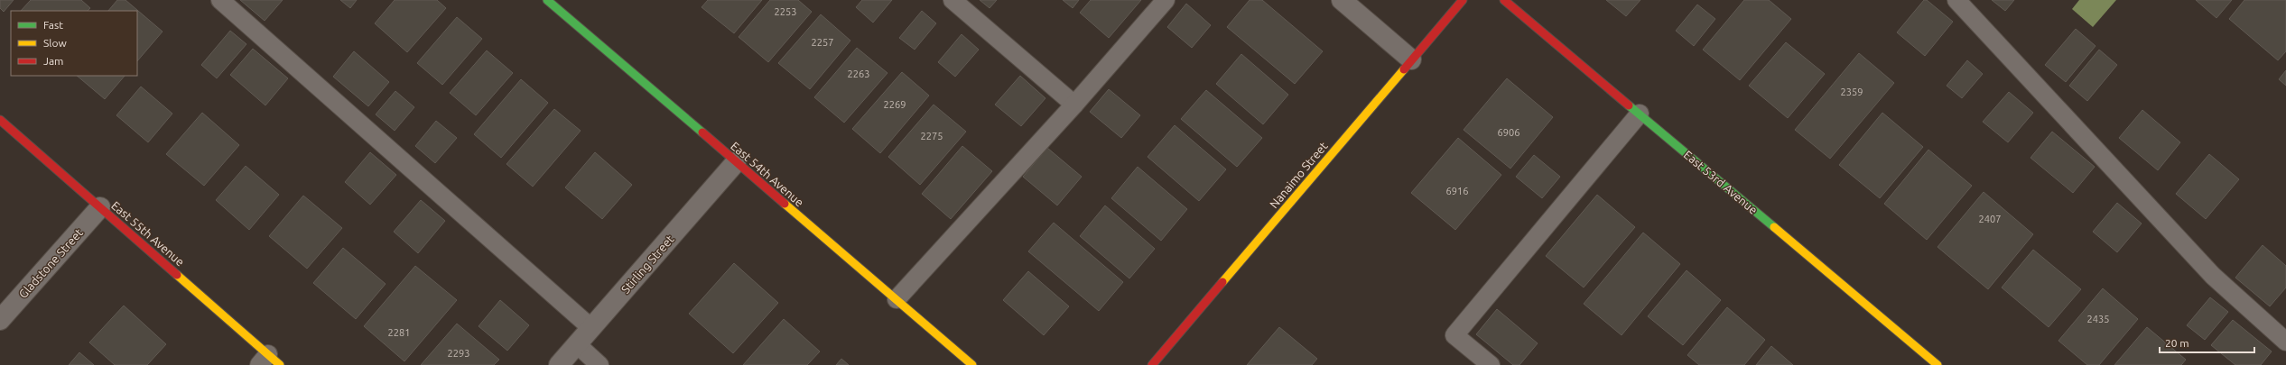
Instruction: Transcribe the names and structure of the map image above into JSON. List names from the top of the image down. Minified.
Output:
{"streets":{"street":["East 54th Avenue","Nanaimo Street","East 53rd Avenue","East 55th Avenue","Gladstone Street","Stirling Street"]},"crossings":[["East 54th Avenue","Stirling Street"],["East 55th Avenue","Gladstone Street"]],"house_numbers":["2253","2257","2263","2359","2269","6906","2275","6916","2407","2435","2281","2293"],"legend":["Fast","Slow","Jam"],"scale_bar":"20 m"}
